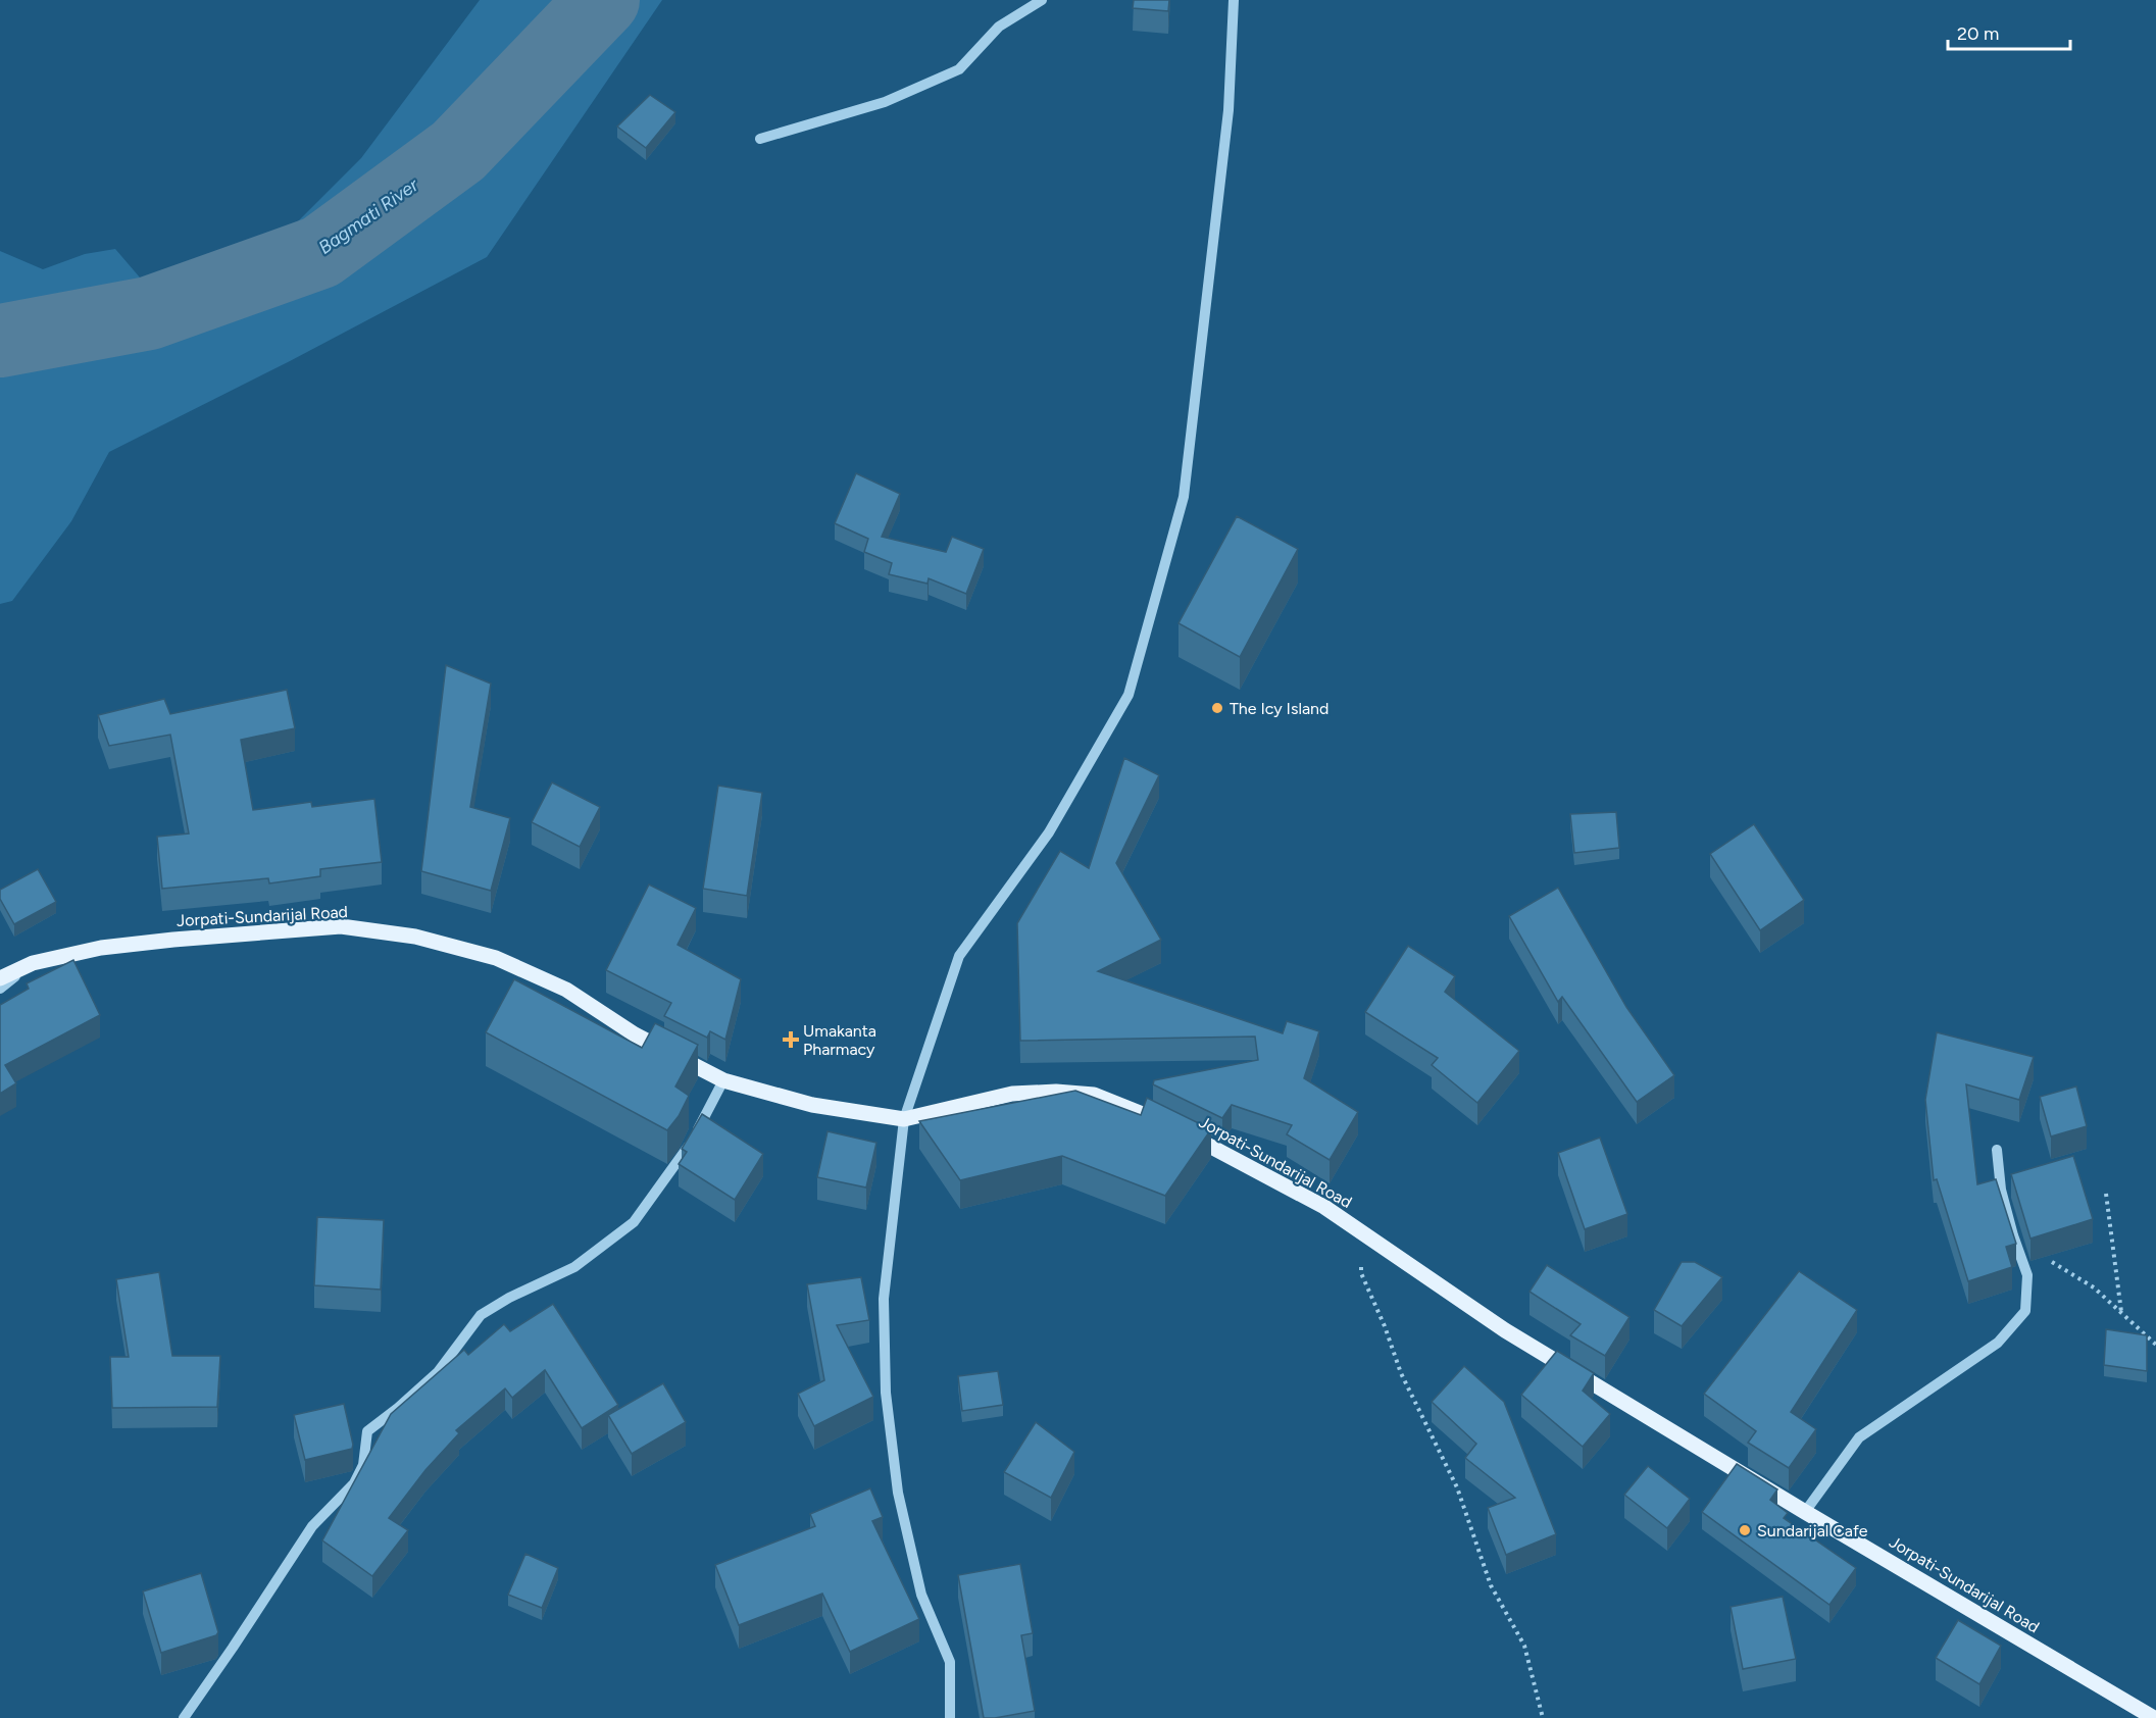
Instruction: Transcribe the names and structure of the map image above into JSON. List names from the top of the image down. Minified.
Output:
{"streets":{"main road":["Jorpati-Sundarijal Road"]},"water":["Bagmati River"],"places":{"other":["The Icy Island","Sundarijal Cafe"],"health":["Umakanta Pharmacy"]},"scale_bar":"20 m"}
